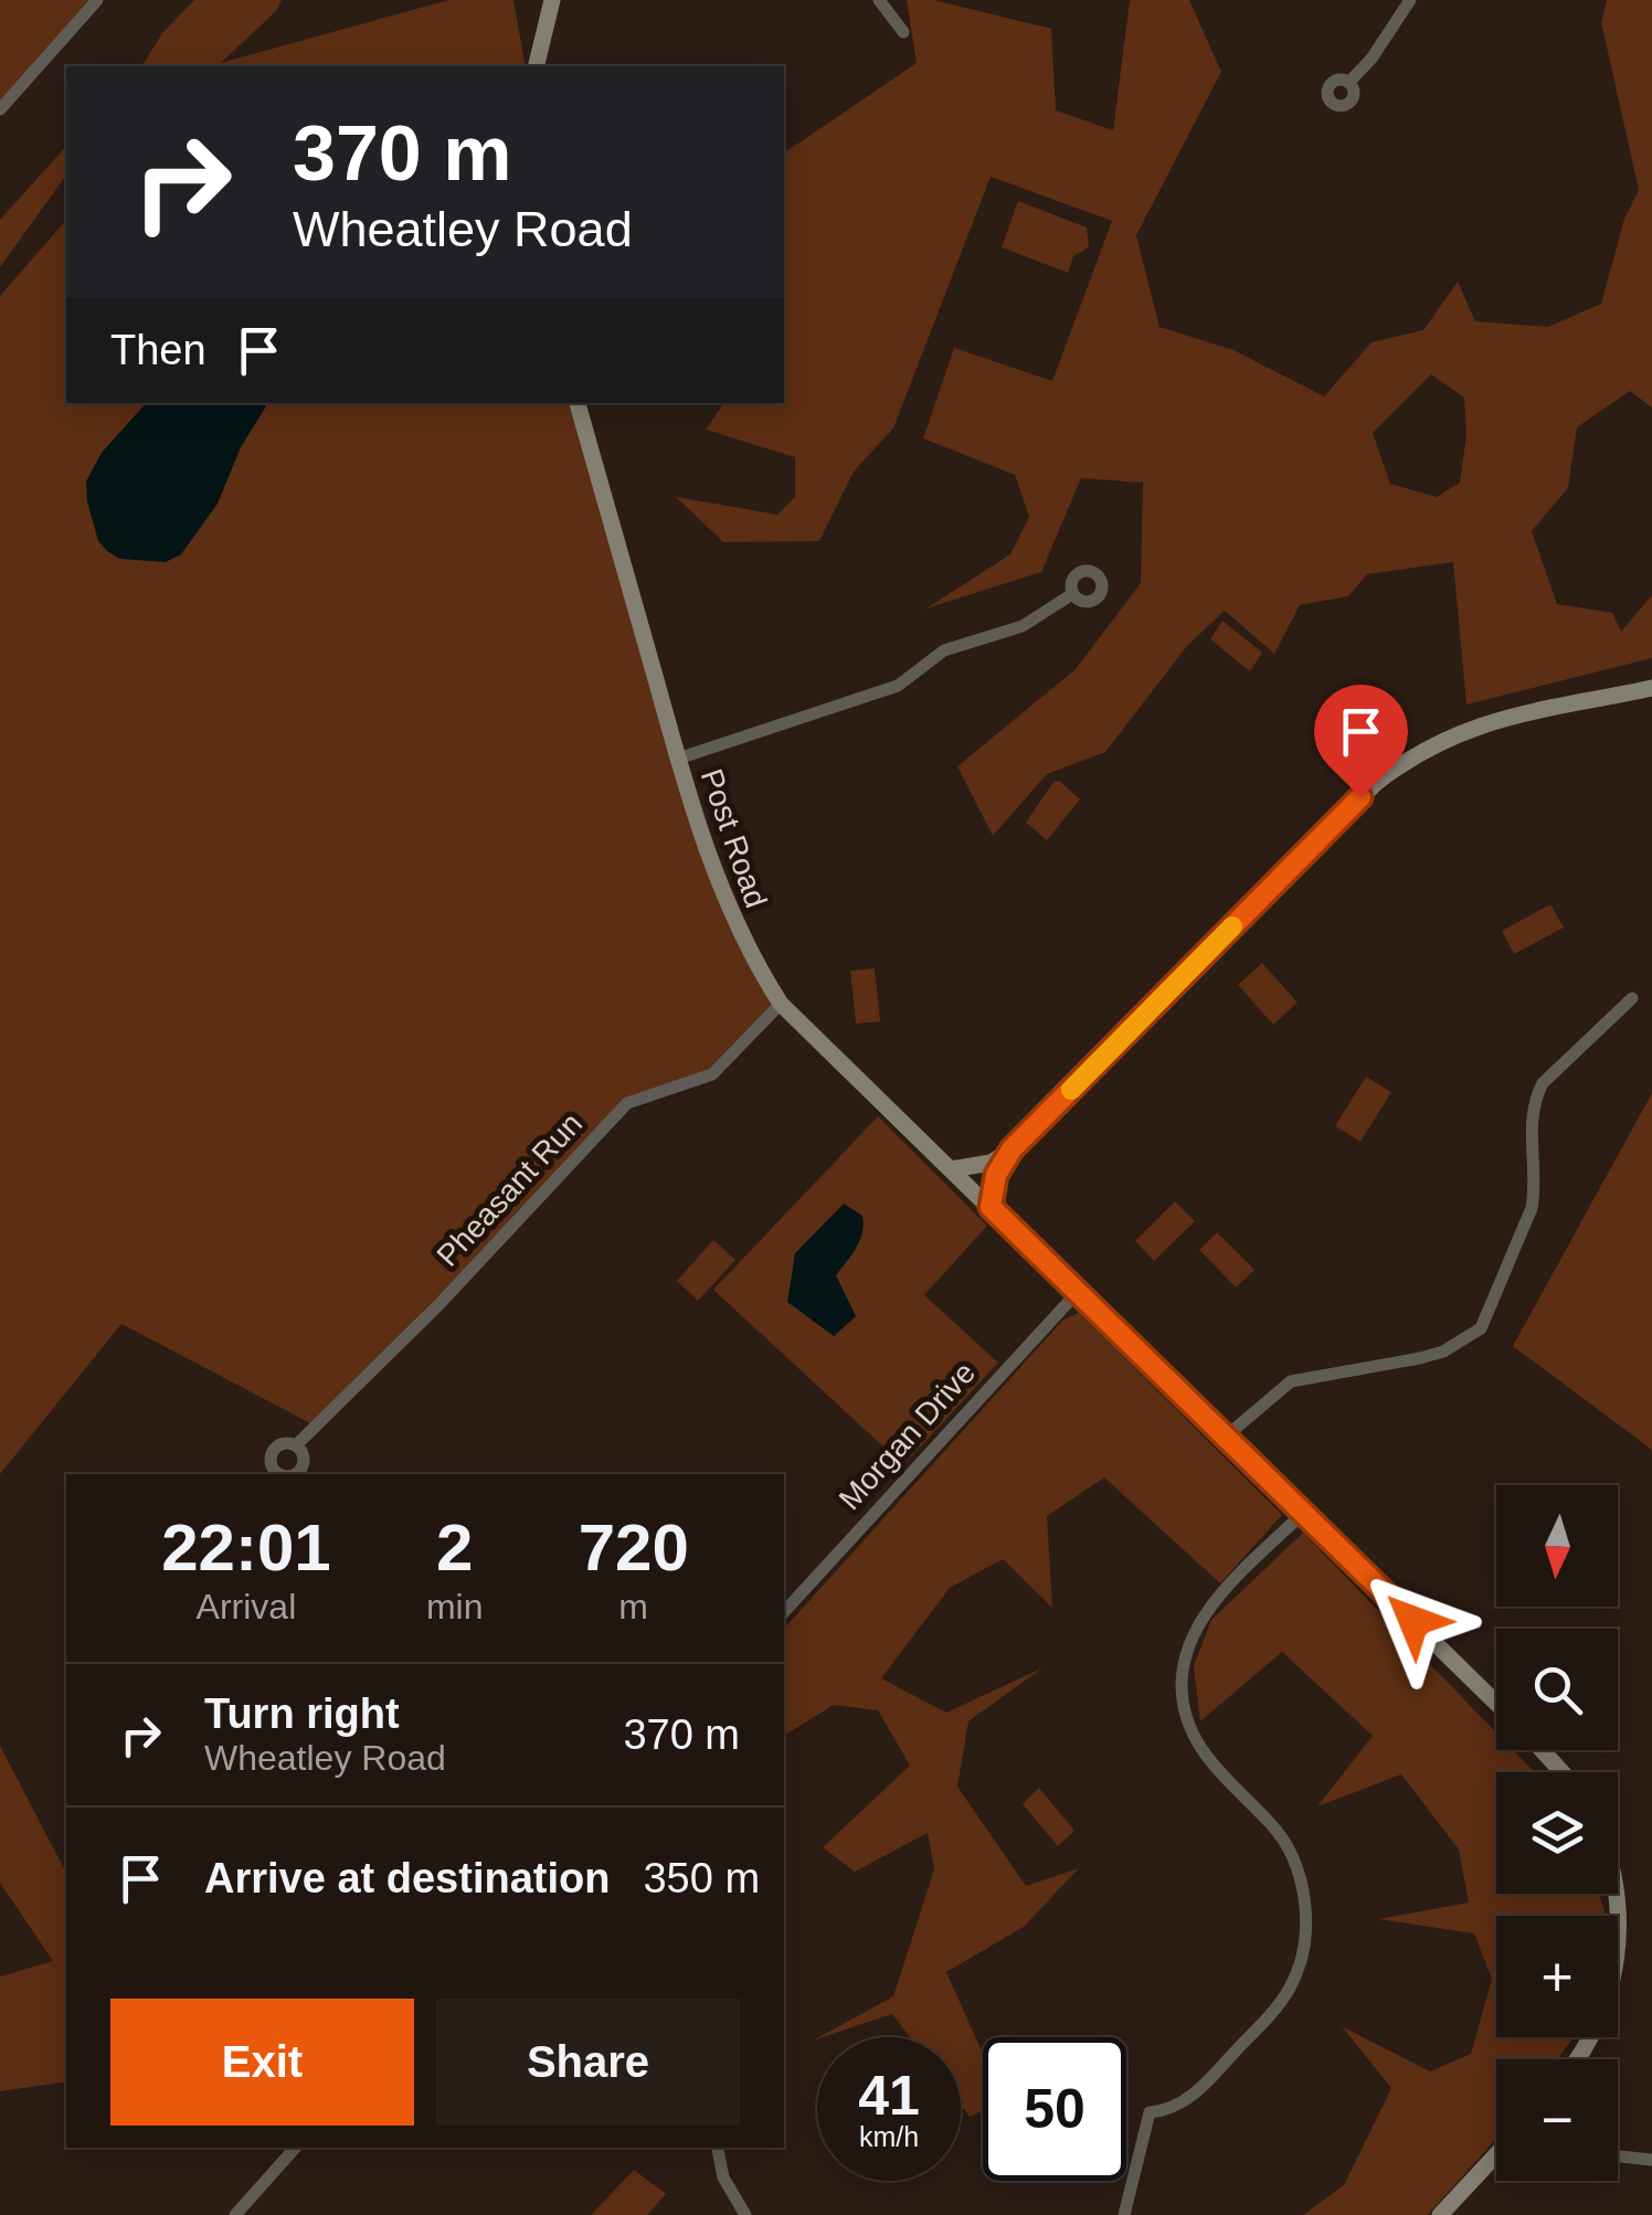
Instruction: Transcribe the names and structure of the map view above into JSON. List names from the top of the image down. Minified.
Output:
{"streets":{"main road":["Post Road"],"street":["Pheasant Run","Morgan Drive"]},"crossings":[["Post Road","Pheasant Run"],["Post Road","Morgan Drive"]],"north":"bottom","page":{"turn":["370 m","Wheatley Road"],"then":"Then","eta":["22:01","Arrival","2","min","720","m"],"map_buttons":["+","−"],"list":[{"name":"Turn right","note":"Wheatley Road","value":"370 m"},{"name":"Arrive at destination","value":"350 m"}],"buttons":["Exit","Share"],"speed":"41 km/h","limit":"50"}}
